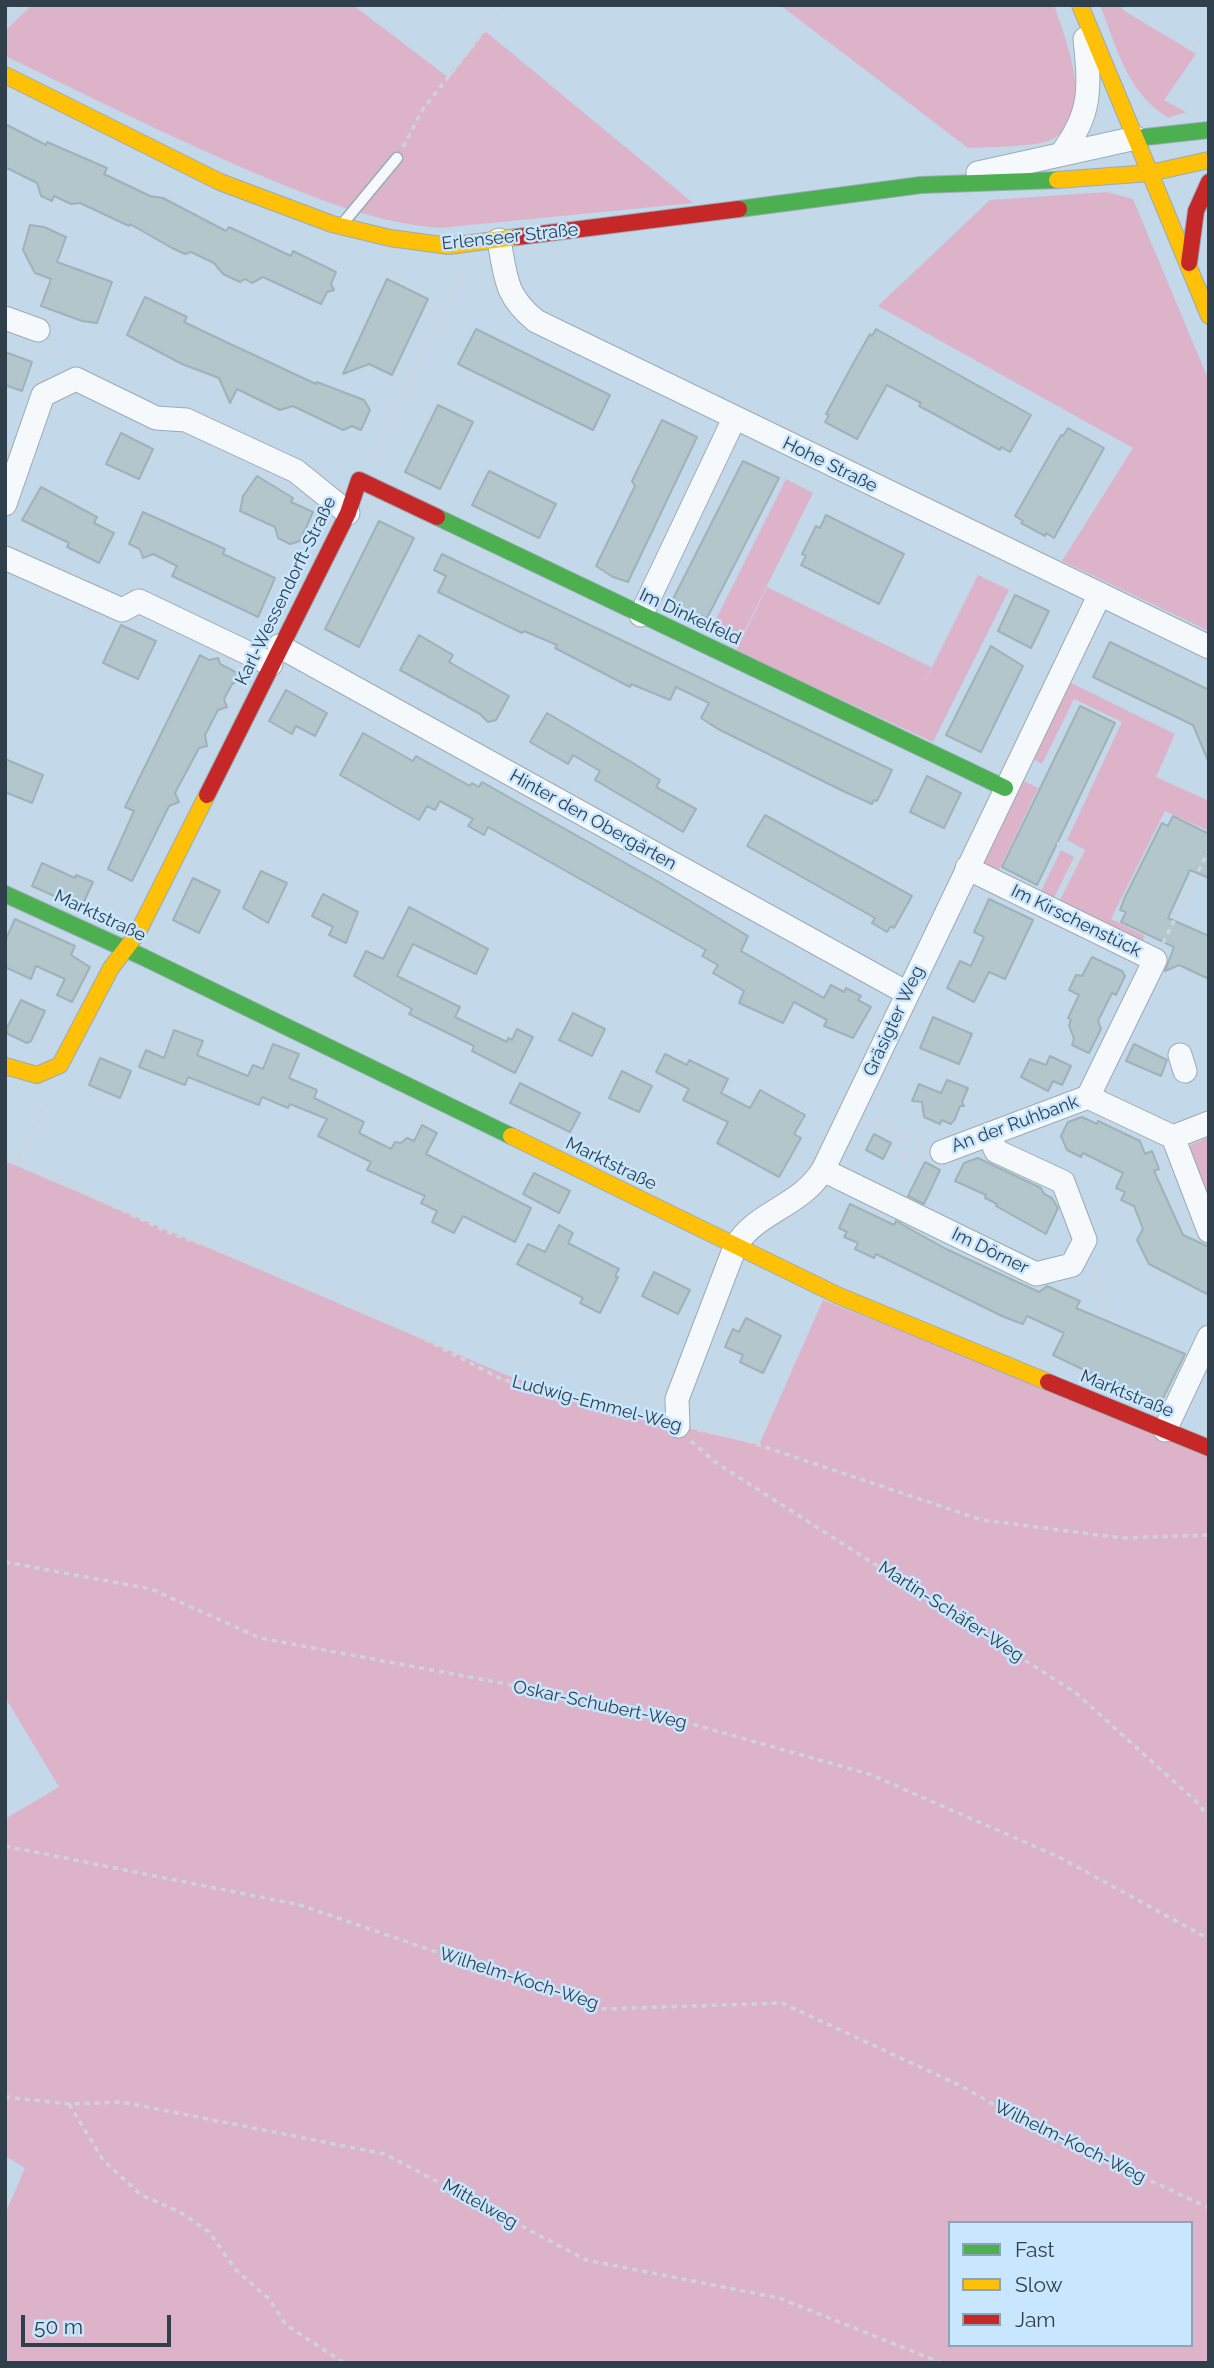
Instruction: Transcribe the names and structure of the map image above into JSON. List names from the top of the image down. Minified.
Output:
{"streets":{"street":["Erlenseer Straße","Hohe Straße","Karl-Wessendorft-Straße","Im Dinkelfeld","Hinter den Obergärten","Marktstraße","Im Kirschenstück","Gräsigter Weg","An der Ruhbank","Im Dörner"],"path":["Ludwig-Emmel-Weg","Martin-Schäfer-Weg","Oskar-Schubert-Weg","Wilhelm-Koch-Weg","Mittelweg"]},"crossings":[["Erlenseer Straße","Hohe Straße"],["Hohe Straße","Gräsigter Weg"],["Karl-Wessendorft-Straße","Im Dinkelfeld"],["Karl-Wessendorft-Straße","Hinter den Obergärten"],["Karl-Wessendorft-Straße","Marktstraße"],["Im Dinkelfeld","Gräsigter Weg"],["Hinter den Obergärten","Gräsigter Weg"],["Marktstraße","Gräsigter Weg"],["Im Kirschenstück","Gräsigter Weg"],["Im Kirschenstück","An der Ruhbank"],["Gräsigter Weg","Im Dörner"],["Gräsigter Weg","Ludwig-Emmel-Weg"],["Gräsigter Weg","Martin-Schäfer-Weg"],["Ludwig-Emmel-Weg","Martin-Schäfer-Weg"]],"legend":["Fast","Slow","Jam"],"scale_bar":"50 m"}
